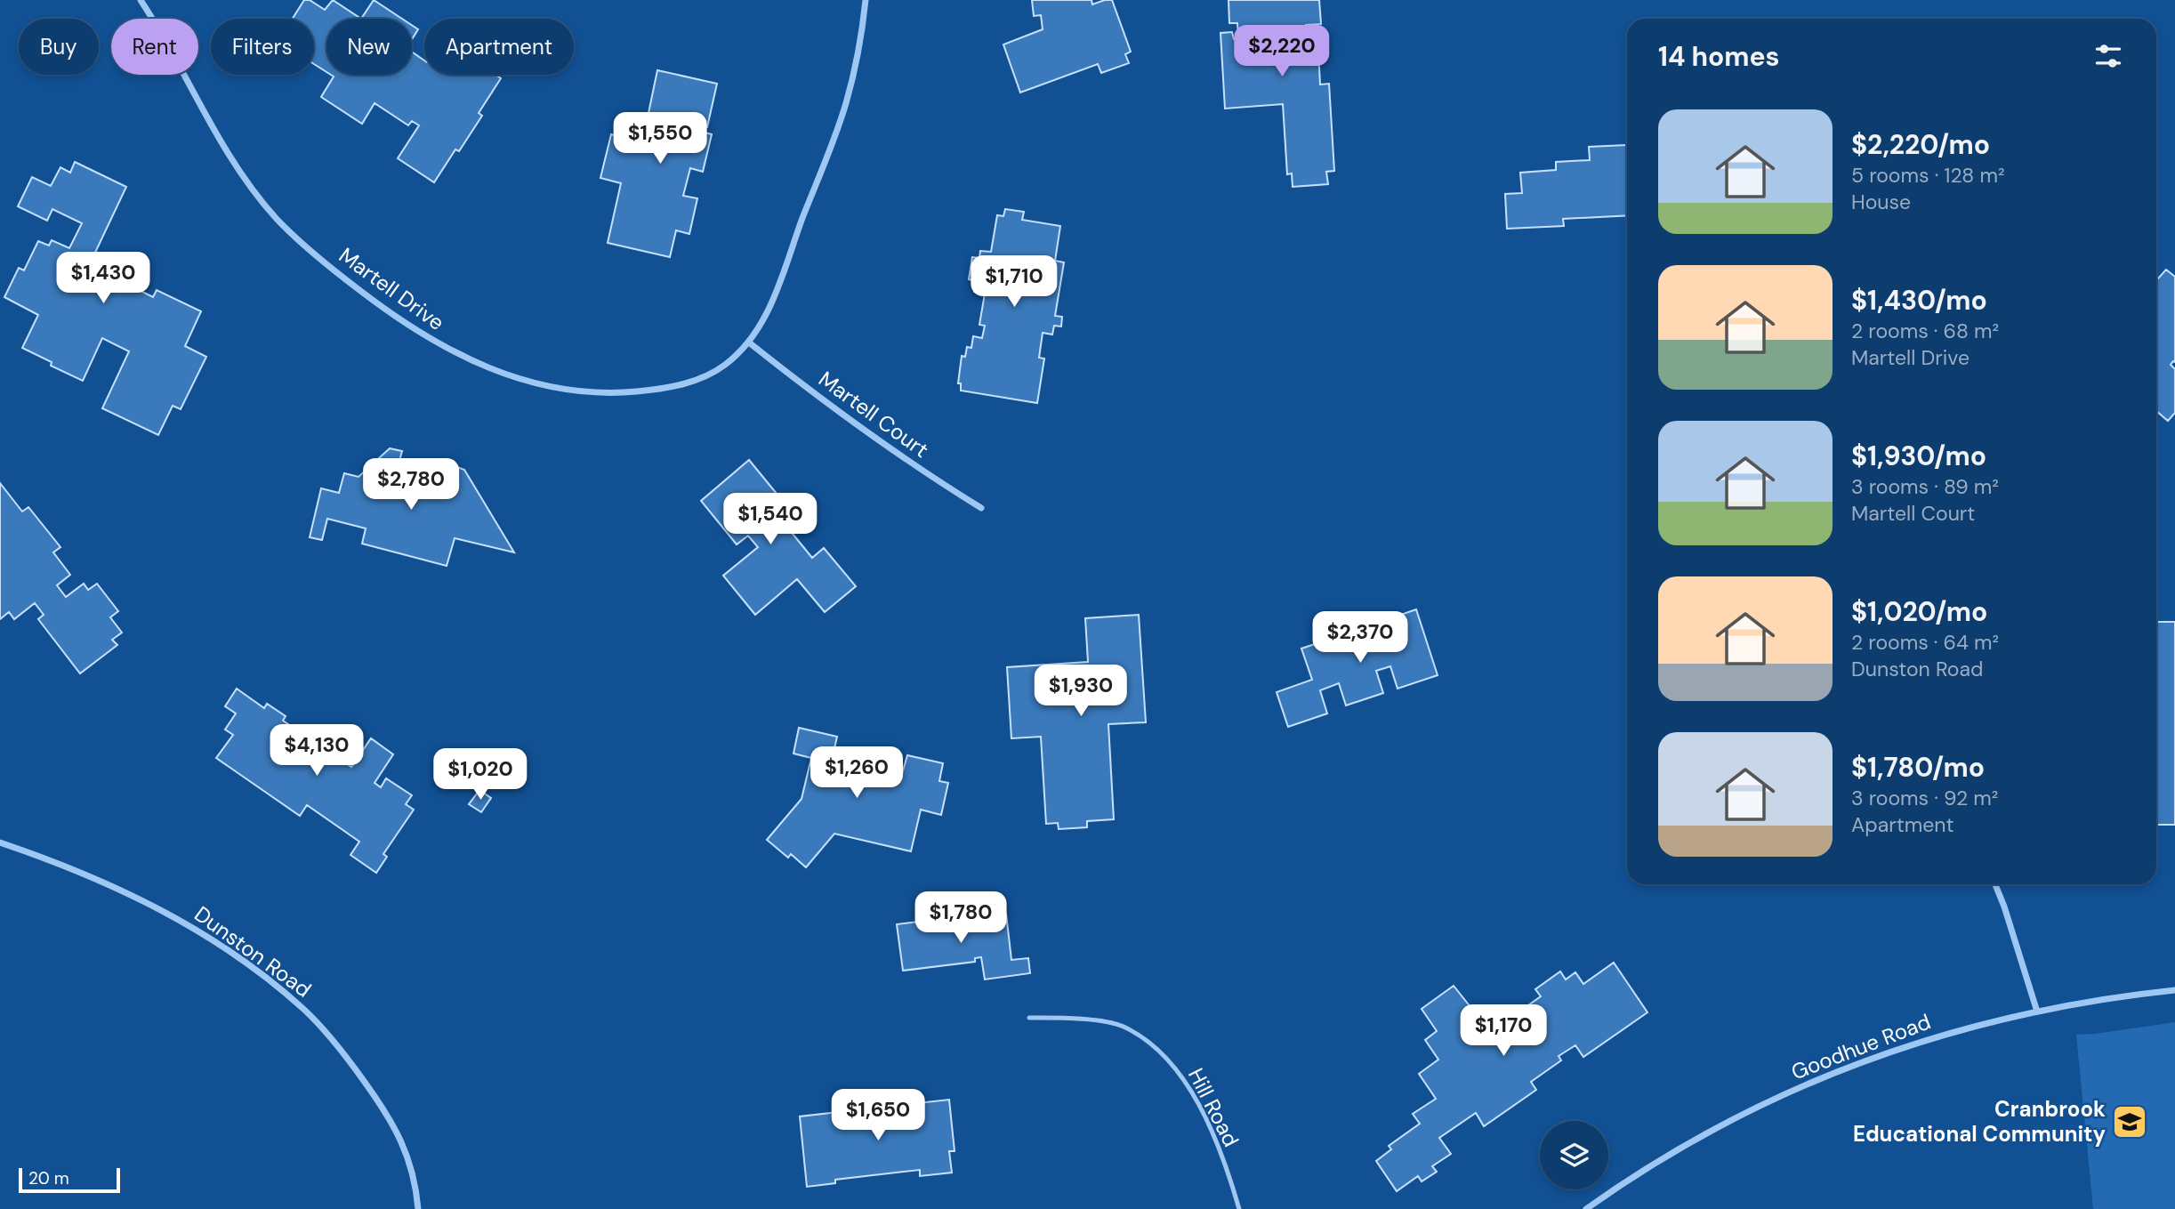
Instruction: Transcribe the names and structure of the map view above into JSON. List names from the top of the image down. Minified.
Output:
{"streets":{"street":["Martell Drive","Martell Court","Dunston Road","Goodhue Road"],"lane":["Hill Road"]},"crossings":[["Martell Drive","Martell Court"]],"places":{"school or university":["Cranbrook Educational Community"]},"scale_bar":"20 m","page":{"chip":["Buy","Rent","Filters","New","Apartment"],"heading":"14 homes","price":["$2,220","$1,550","$1,430","$1,710","$2,780","$1,540","$2,370","$1,930","$4,130","$1,260","$1,020","$1,780","$1,170","$1,650"],"list":[{"name":"$2,220/mo","note":"5 rooms · 128 m² · House"},{"name":"$1,430/mo","note":"2 rooms · 68 m² · Martell Drive"},{"name":"$1,930/mo","note":"3 rooms · 89 m² · Martell Court"},{"name":"$1,020/mo","note":"2 rooms · 64 m² · Dunston Road"},{"name":"$1,780/mo","note":"3 rooms · 92 m² · Apartment"}],"scale":"20 m"}}
